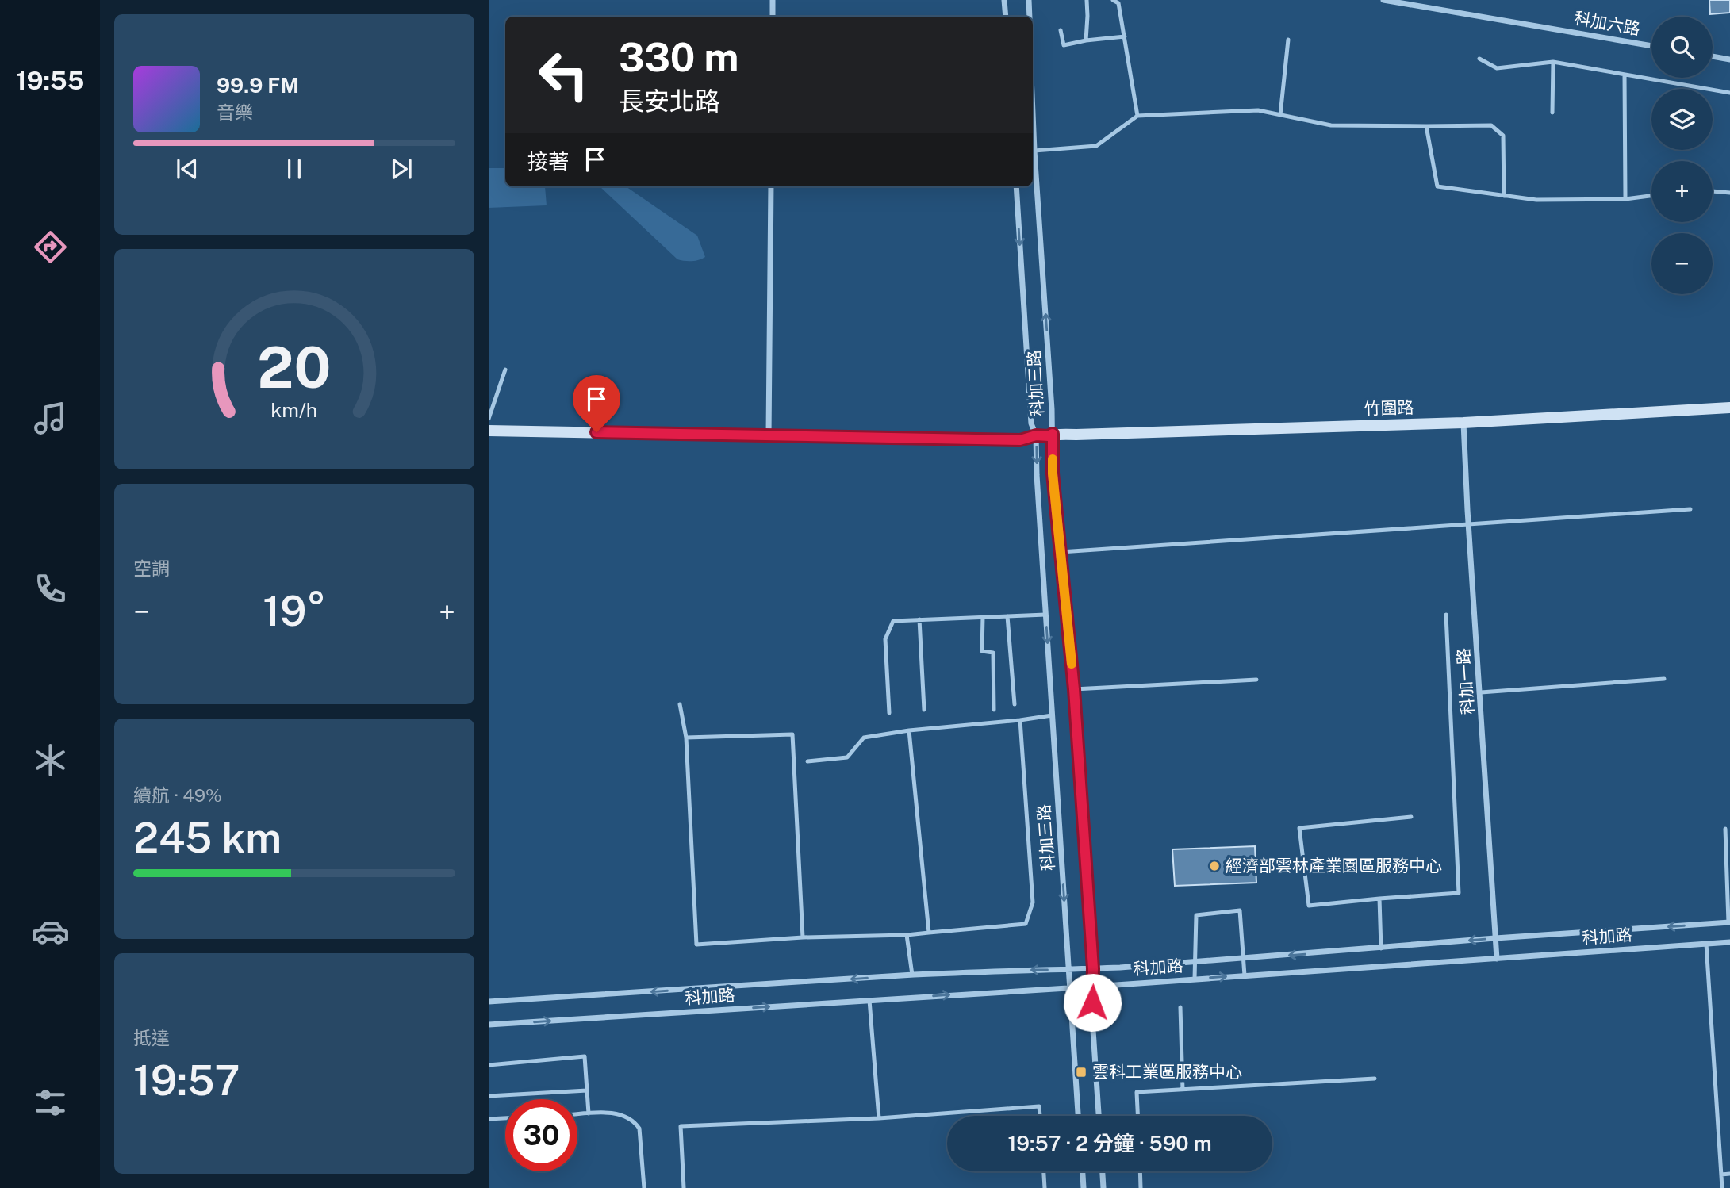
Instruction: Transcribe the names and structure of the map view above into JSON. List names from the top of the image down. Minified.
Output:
{"streets":{"street":["科加六路","科加三路","竹圍路","科加一路","科加路"]},"crossings":[["科加三路","竹圍路"],["科加三路","科加路"],["竹圍路","科加一路"],["科加一路","科加路"]],"places":{"other":["經濟部雲林產業園區服務中心"],"transit":["雲科工業區服務中心"]},"page":{"tabs":"19:55","map_buttons":["+","−"],"turn":["330 m","長安北路"],"song":["99.9 FM","音樂"],"then":"接著","tile":["空調",["續航 · 49%","245 km"],["抵達","19:57"]],"heat":["−","19°","+"],"limit":"30","trip":"19:57 · 2 分鐘 · 590 m","gauge":["20","km/h"]}}
